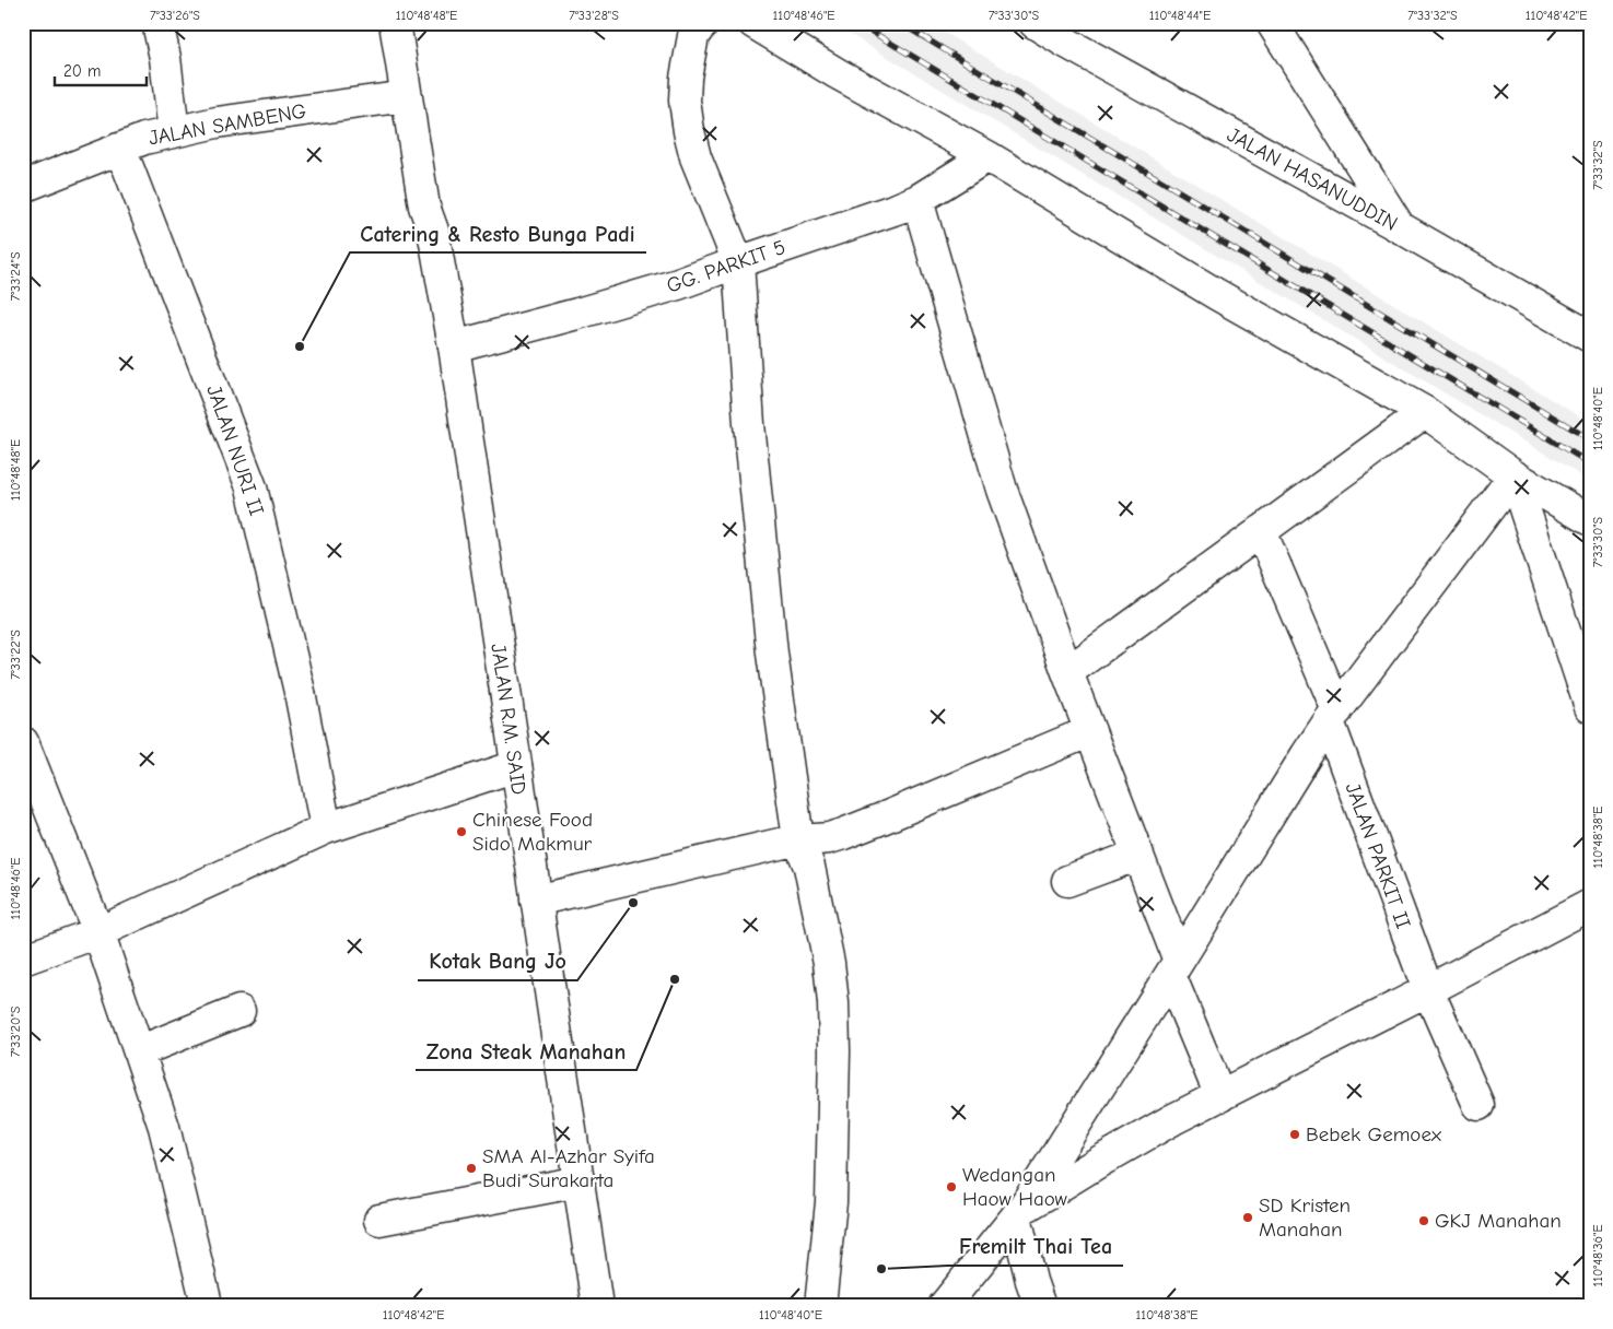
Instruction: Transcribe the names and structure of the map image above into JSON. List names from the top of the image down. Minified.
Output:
{"streets":{"street":["JALAN SAMBENG","JALAN HASANUDDIN","GG. PARKIT 5","JALAN NURI II","JALAN R.M. SAID","JALAN PARKIT II"]},"crossings":[["JALAN SAMBENG","JALAN NURI II"],["JALAN SAMBENG","JALAN R.M. SAID"],["GG. PARKIT 5","JALAN R.M. SAID"]],"places":["Catering & Resto Bunga Padi","Chinese Food Sido Makmur","Kotak Bang Jo","Zona Steak Manahan","Bebek Gemoex","SMA Al-Azhar Syifa Budi Surakarta","Wedangan Haow Haow","SD Kristen Manahan","GKJ Manahan","Fremilt Thai Tea"],"scale_bar":"20 m","coordinates":["7°33'26\"S","110°48'48\"E","7°33'28\"S","110°48'46\"E","7°33'30\"S","110°48'44\"E","7°33'32\"S","110°48'42\"E","7°33'24\"S","110°48'40\"E","7°33'22\"S","110°48'38\"E","7°33'20\"S","110°48'36\"E"]}
